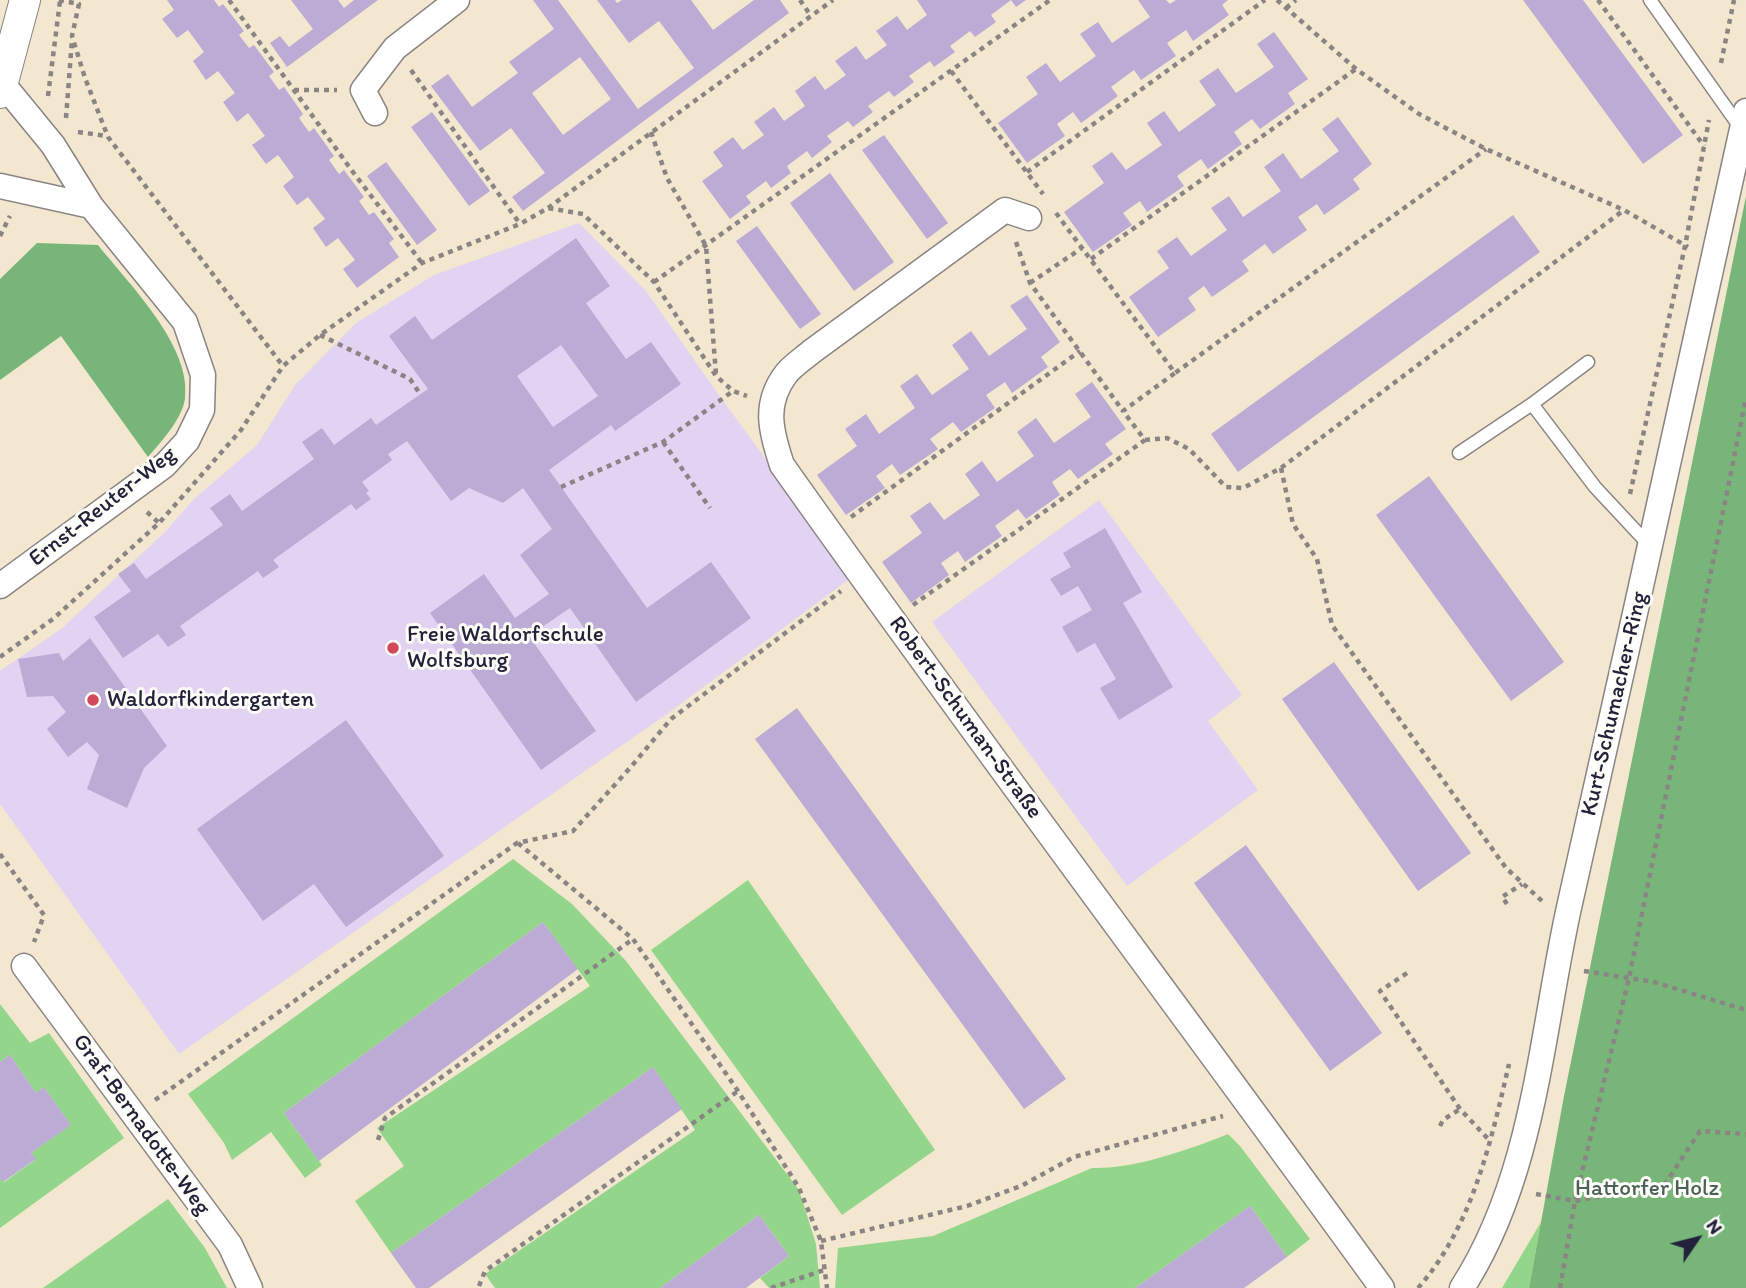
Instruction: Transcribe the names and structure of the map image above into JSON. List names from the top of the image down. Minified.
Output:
{"streets":{"street":["Ernst-Reuter-Weg","Kurt-Schumacher-Ring","Robert-Schuman-Straße","Graf-Bernadotte-Weg"]},"parks":["Hattorfer Holz"],"places":["Freie Waldorfschule Wolfsburg","Waldorfkindergarten"],"north":"top right"}
